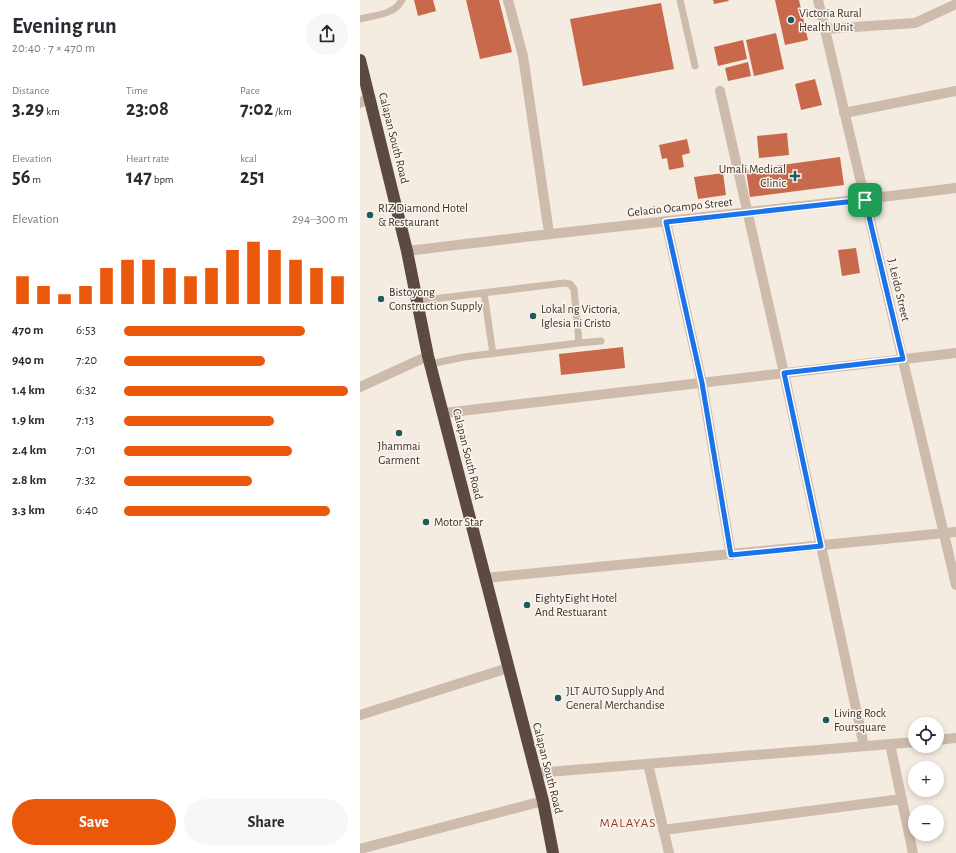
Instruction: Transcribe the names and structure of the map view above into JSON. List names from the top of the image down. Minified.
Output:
{"streets":{"highway":["Calapan South Road"],"street":["Gelacio Ocampo Street","J. Leido Street"]},"crossings":[["Calapan South Road","Gelacio Ocampo Street"],["Gelacio Ocampo Street","J. Leido Street"]],"districts":["MALAYAS"],"places":{"other":["Victoria Rural Health Unit","RIZ Diamond Hotel & Restaurant","Bistoyong Construction Supply","Lokal ng Victoria, Iglesia ni Cristo","Jhammai Garment","Motor Star","EightyEight Hotel And Restuarant","JLT AUTO Supply And General Merchandise","Living Rock Foursquare"],"health":["Umali Medical Clinic"]},"page":{"heading":["Evening run","20:40 · 7 × 470 m"],"stats":[["Distance","3.29 km"],["Time","23:08"],["Pace","7:02 /km"],["Elevation","56 m"],["Heart rate","147 bpm"],["kcal","251"]],"chart":["Elevation","294–300 m"],"list":[{"name":"470 m","note":"6:53"},{"name":"940 m","note":"7:20"},{"name":"1.4 km","note":"6:32"},{"name":"1.9 km","note":"7:13"},{"name":"2.4 km","note":"7:01"},{"name":"2.8 km","note":"7:32"},{"name":"3.3 km","note":"6:40"}],"map_buttons":["+","−"],"buttons":["Save","Share"]}}
